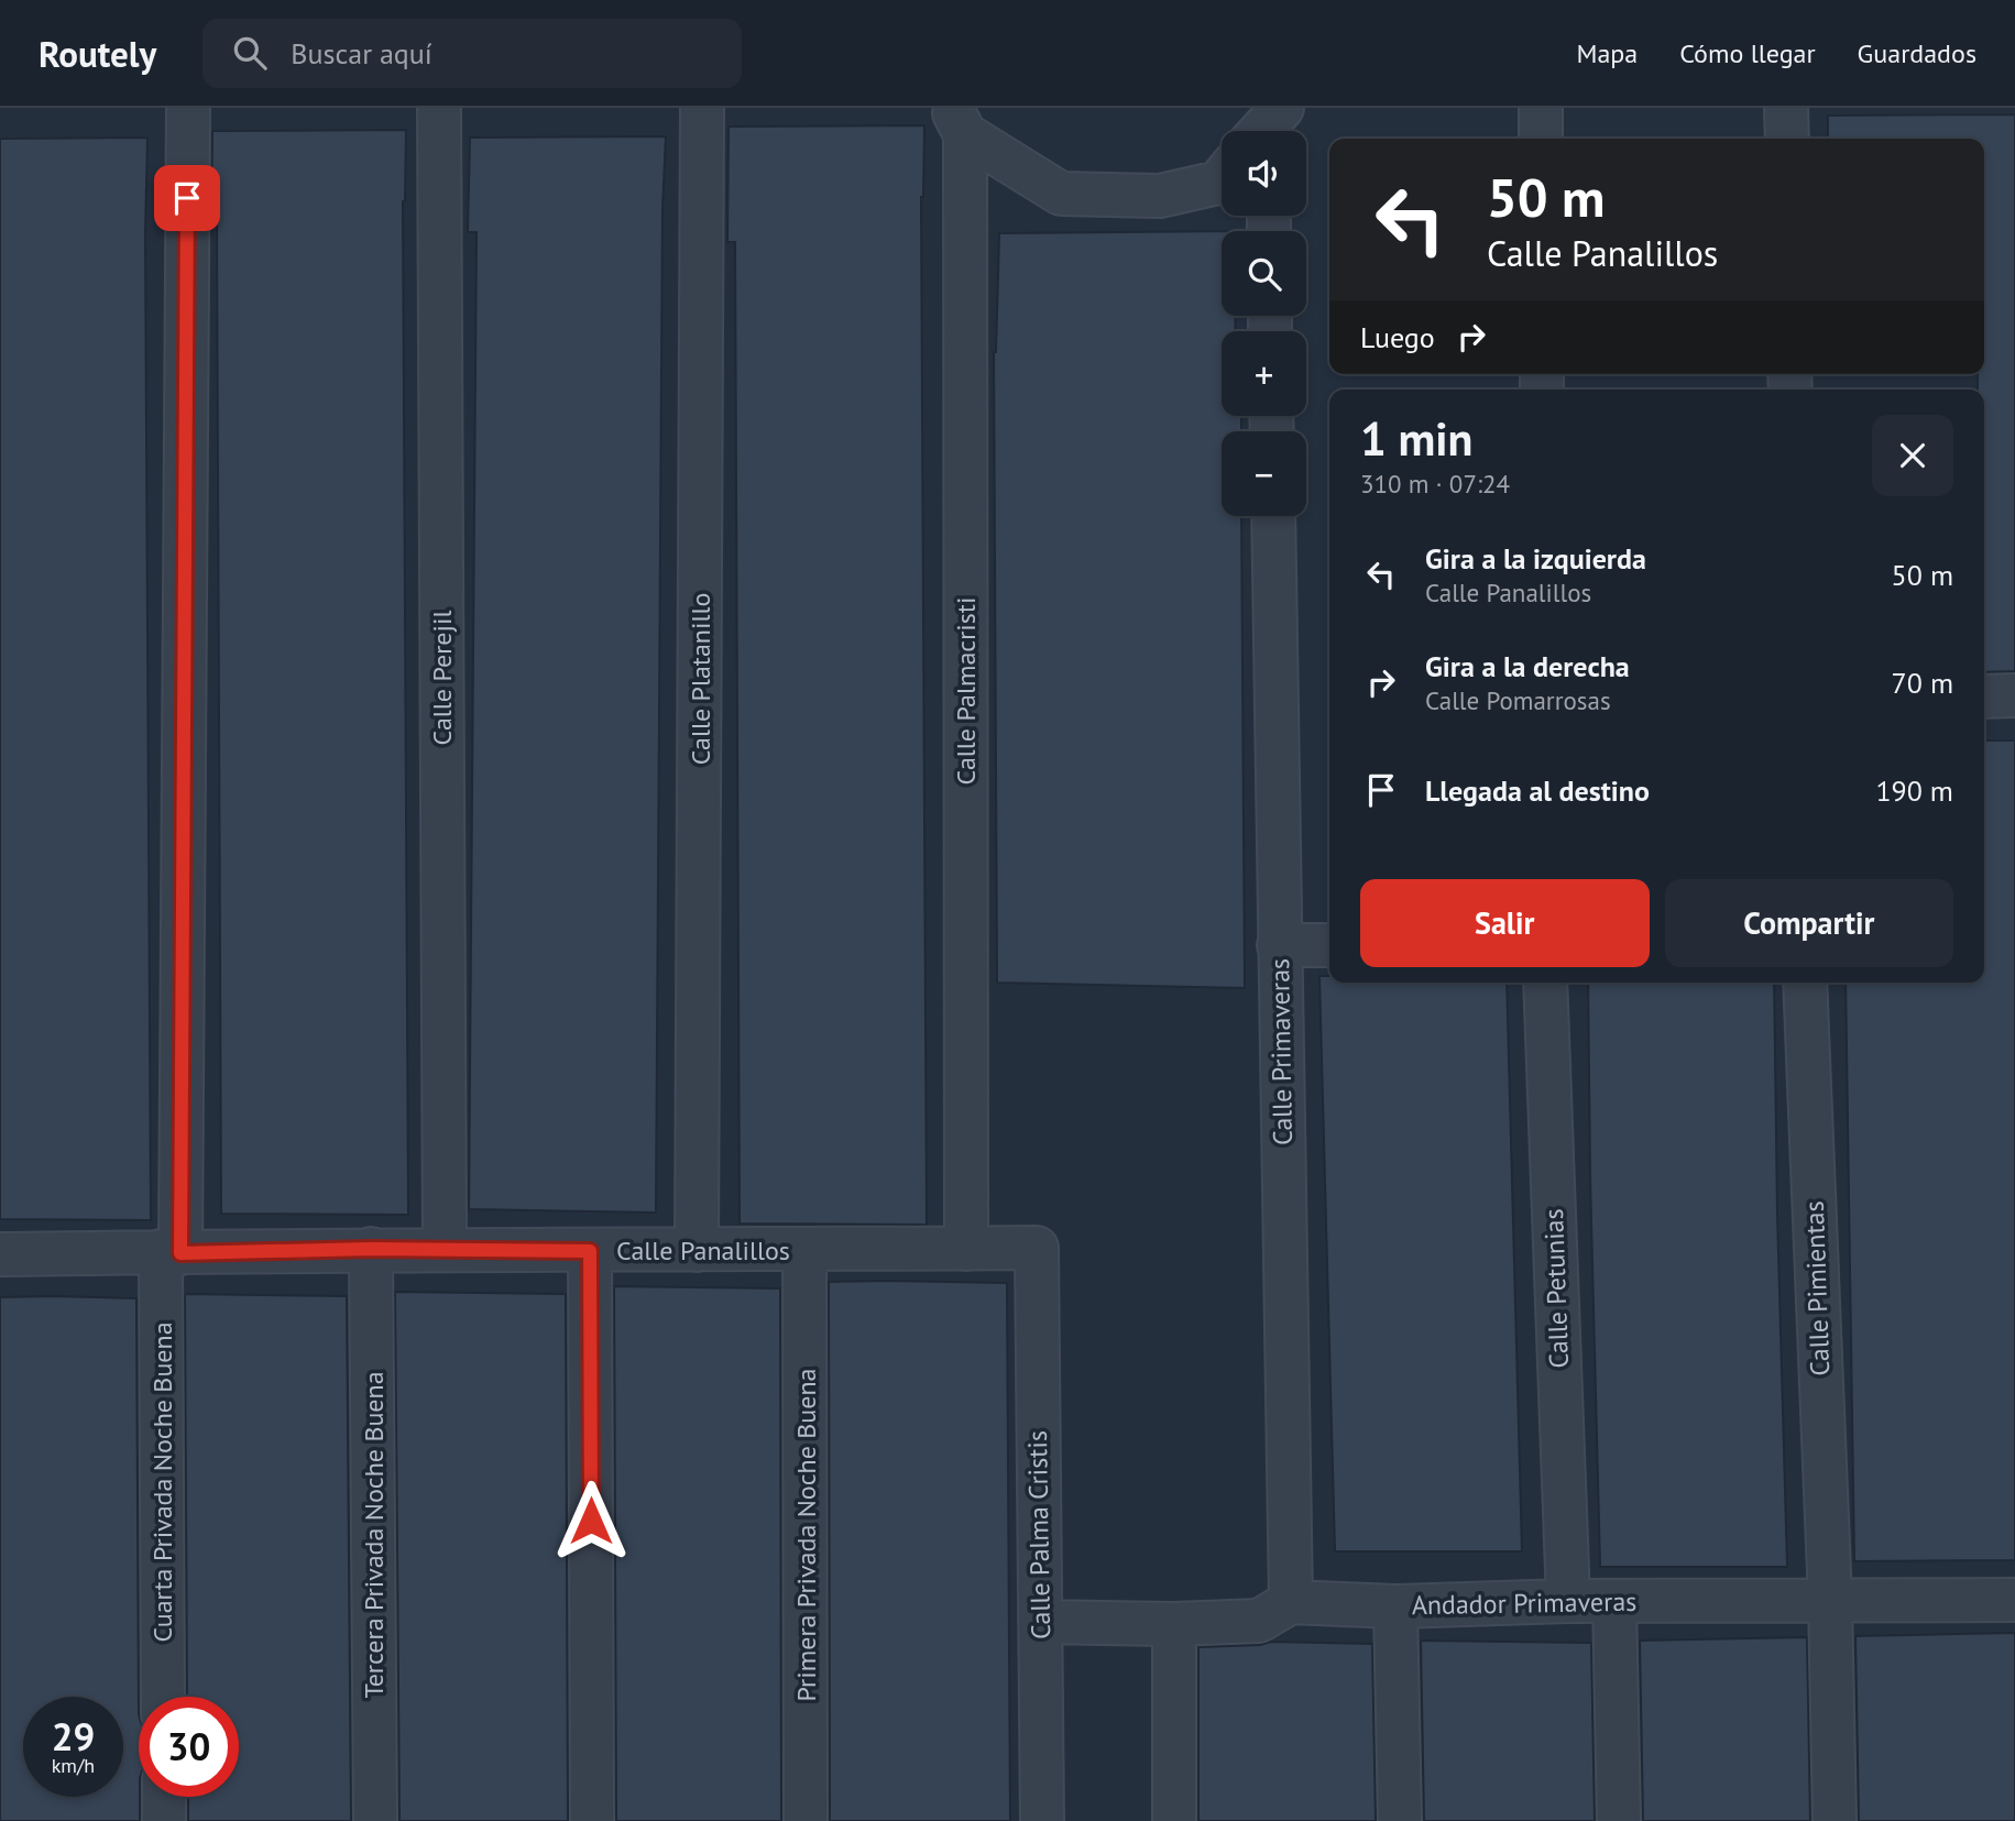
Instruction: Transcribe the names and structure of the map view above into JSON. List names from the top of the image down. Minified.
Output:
{"streets":{"street":["Calle Perejil","Calle Platanillo","Calle Palmacristi","Calle Primaveras","Calle Panalillos","Calle Petunias","Calle Pimientas","Cuarta Privada Noche Buena","Tercera Privada Noche Buena","Primera Privada Noche Buena","Calle Palma Cristis","Andador Primaveras"]},"crossings":[["Calle Perejil","Calle Panalillos"],["Calle Platanillo","Calle Panalillos"],["Calle Palmacristi","Calle Panalillos"],["Calle Primaveras","Andador Primaveras"],["Calle Panalillos","Cuarta Privada Noche Buena"],["Calle Panalillos","Tercera Privada Noche Buena"],["Calle Panalillos","Primera Privada Noche Buena"],["Calle Panalillos","Calle Palma Cristis"],["Calle Petunias","Andador Primaveras"],["Calle Pimientas","Andador Primaveras"]],"page":{"header":"Routely","search":"Buscar aquí","nav":["Mapa","Cómo llegar","Guardados"],"map_buttons":["+","−"],"turn":["50 m","Calle Panalillos"],"then":"Luego","heading":["1 min","310 m · 07:24"],"list":[{"name":"Gira a la izquierda","note":"Calle Panalillos","value":"50 m"},{"name":"Gira a la derecha","note":"Calle Pomarrosas","value":"70 m"},{"name":"Llegada al destino","value":"190 m"}],"buttons":["Salir","Compartir"],"speed":"29 km/h","limit":"30"}}
